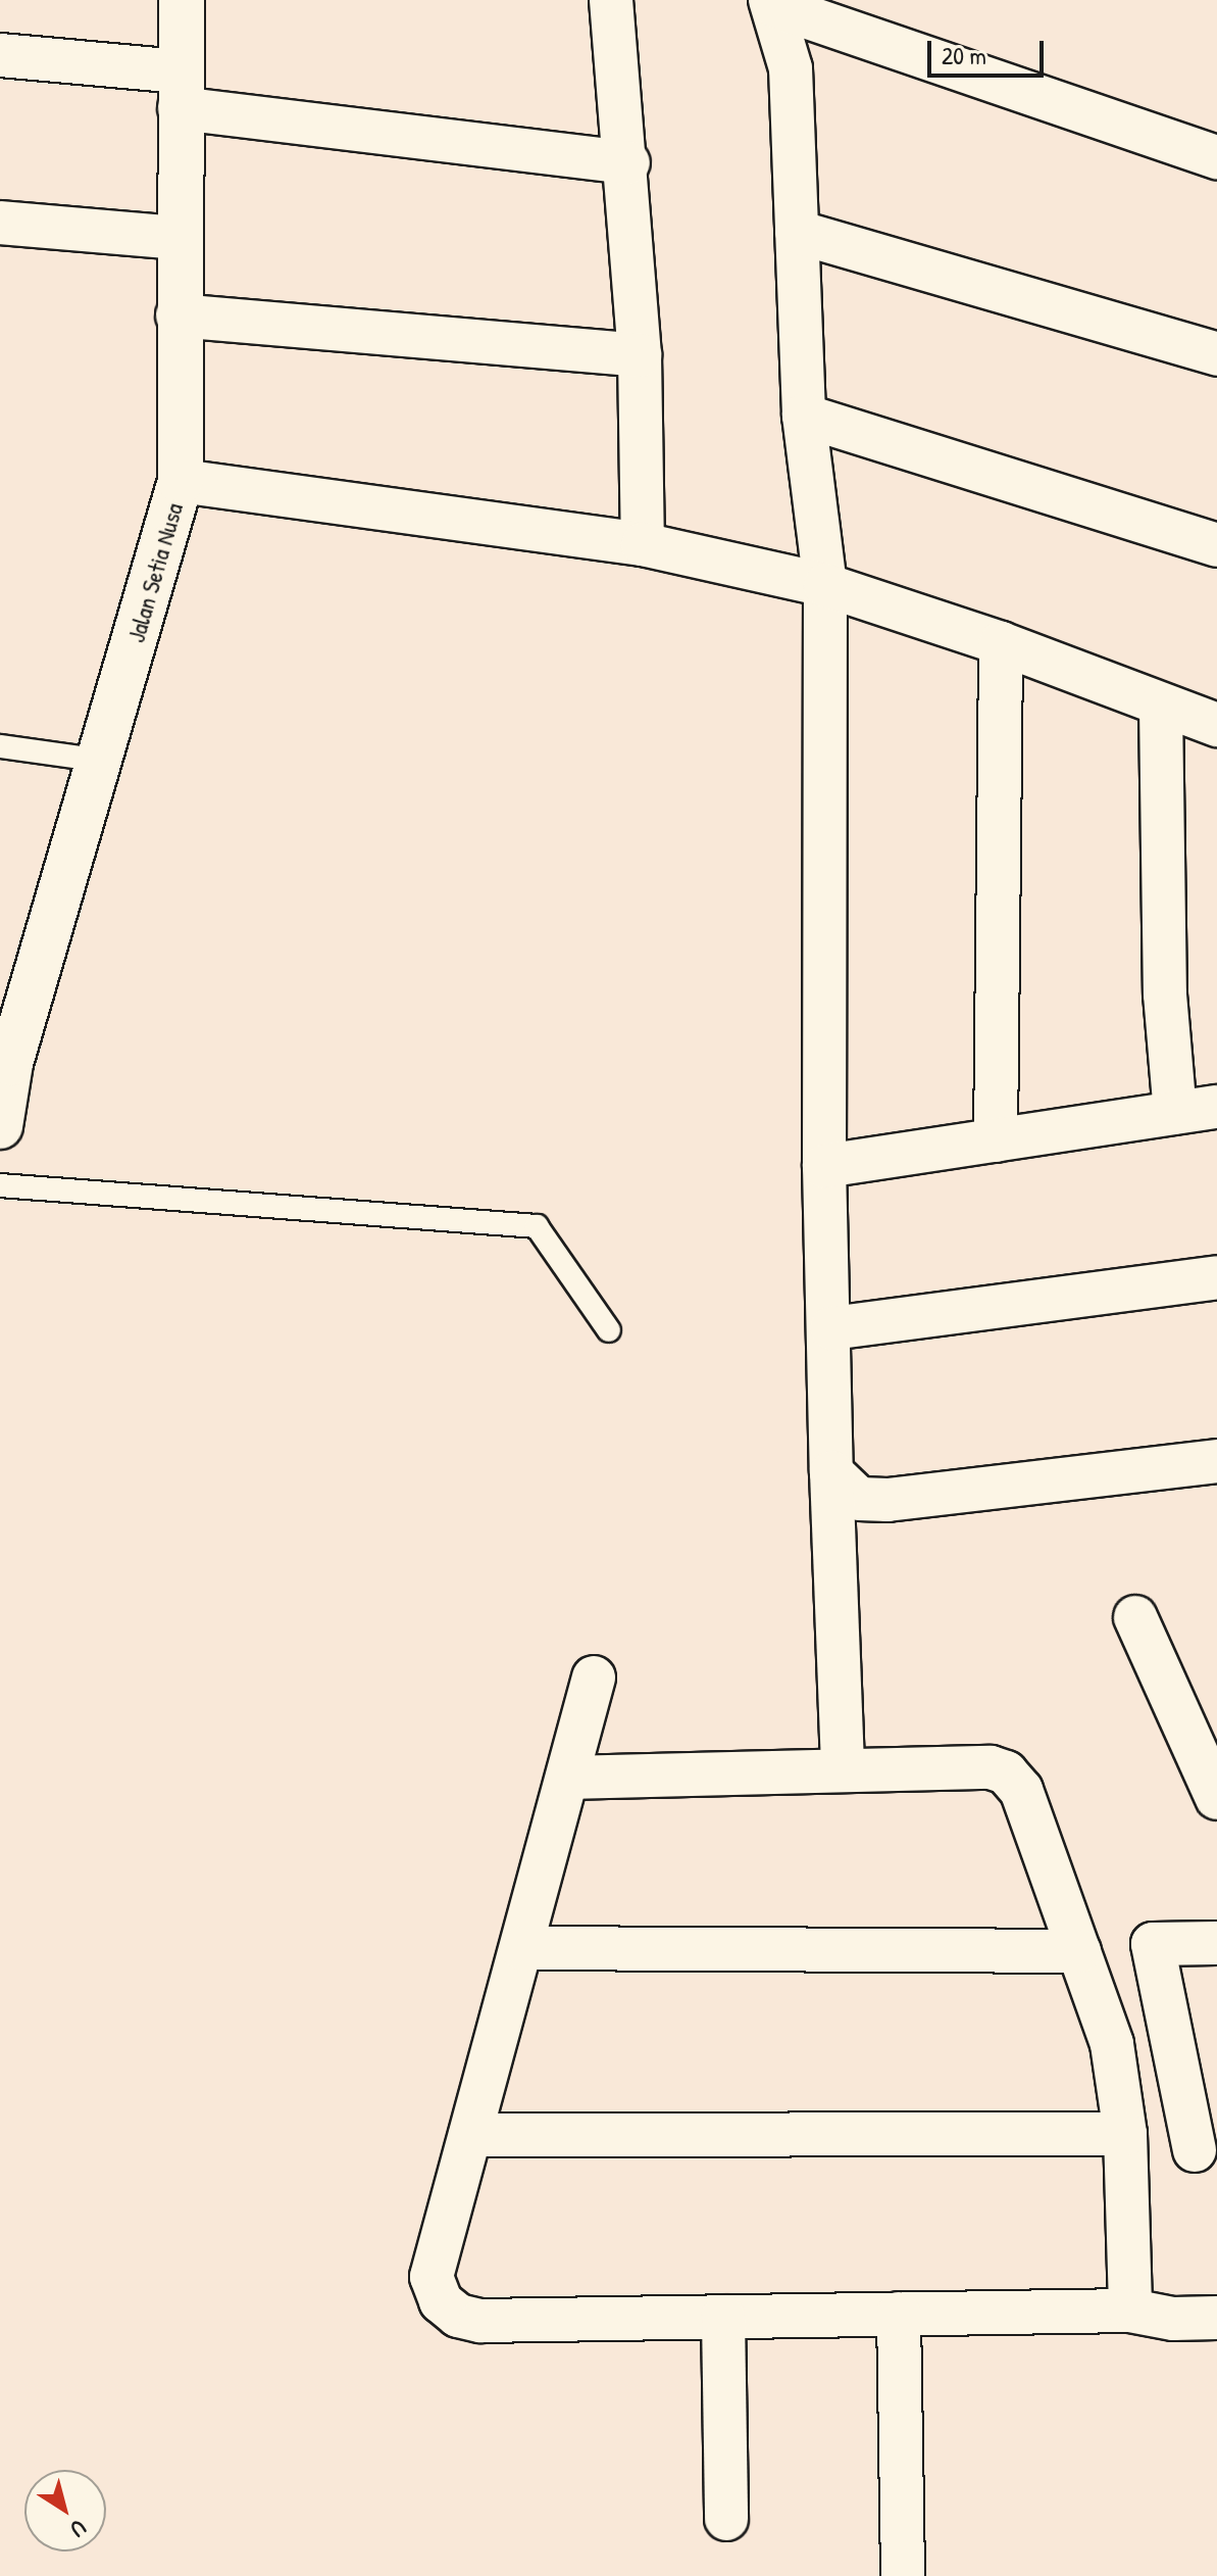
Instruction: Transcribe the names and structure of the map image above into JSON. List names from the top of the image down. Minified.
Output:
{"streets":{"street":["Jalan Setia Nusa"]},"scale_bar":"20 m","north":"bottom right"}
